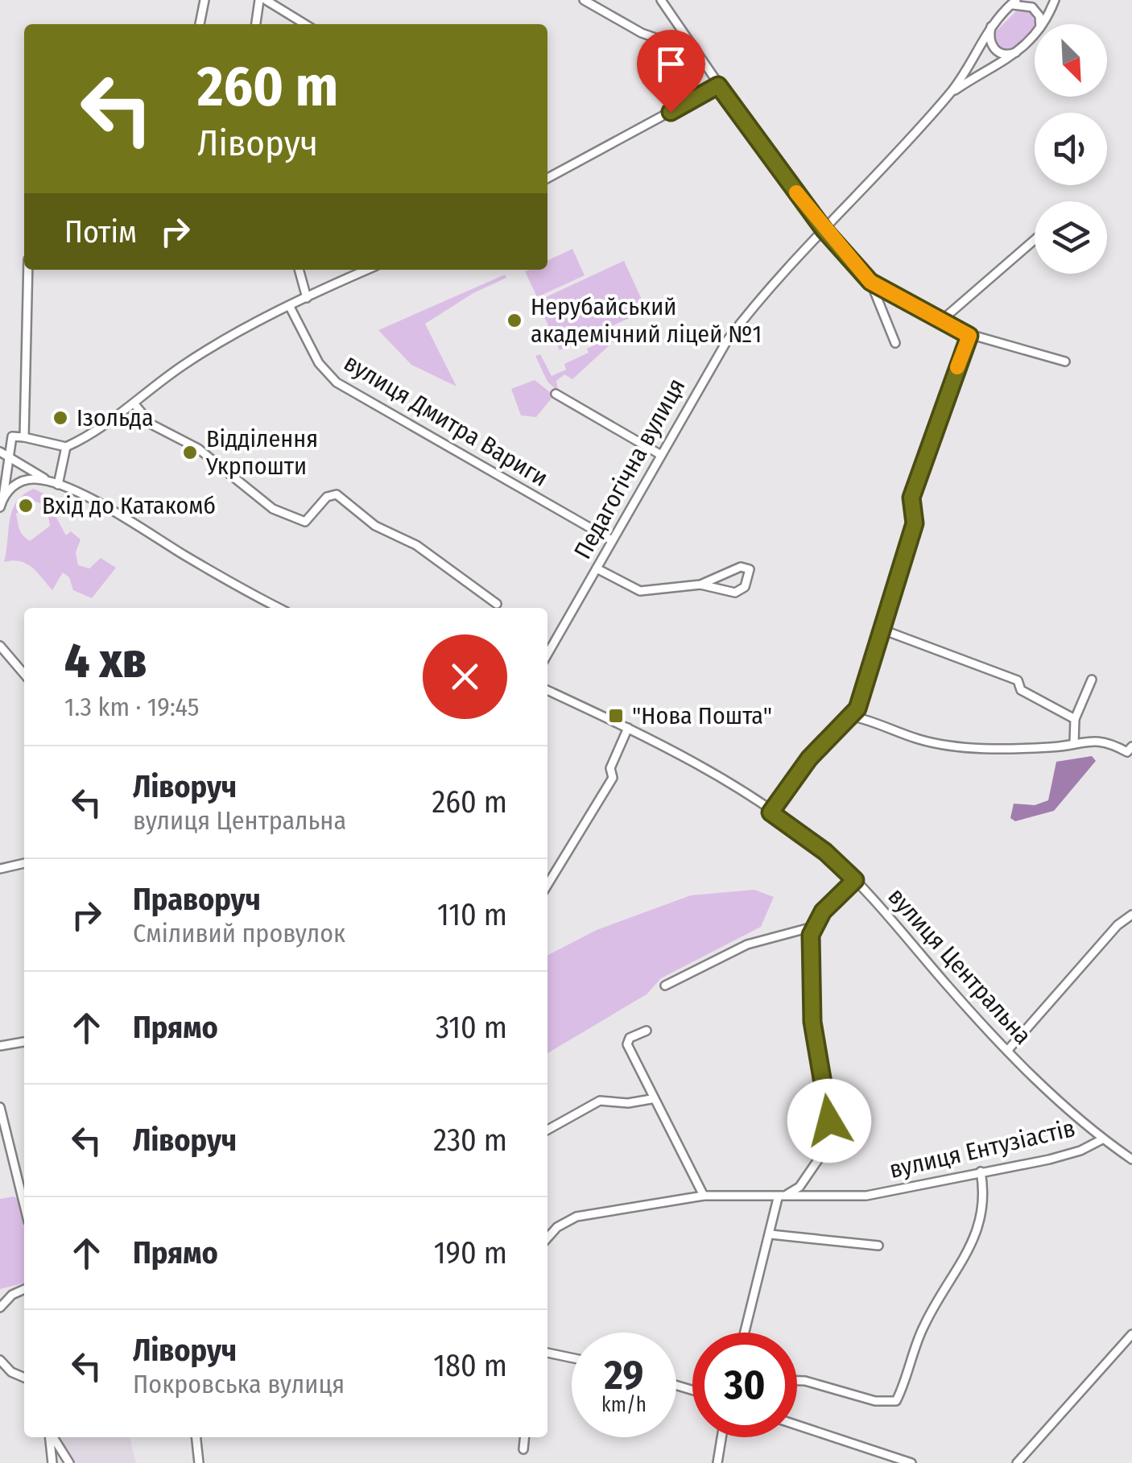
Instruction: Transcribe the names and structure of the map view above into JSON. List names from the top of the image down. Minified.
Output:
{"streets":{"street":["вулиця Дмитра Вариги","Педагогічна вулиця","вулиця Центральна","вулиця Ентузіастів"]},"crossings":[["вулиця Дмитра Вариги","Педагогічна вулиця"],["вулиця Центральна","вулиця Ентузіастів"]],"places":{"other":["Нерубайський академічний ліцей №1","Ізольда","Відділення Укрпошти","Вхід до Катакомб"],"transit":["\"Нова Пошта\""]},"north":"bottom right","page":{"turn":["260 m","Ліворуч"],"then":"Потім","heading":["4 хв","1.3 km · 19:45"],"list":[{"name":"Ліворуч","note":"вулиця Центральна","value":"260 m"},{"name":"Праворуч","note":"Сміливий провулок","value":"110 m"},{"name":"Прямо","value":"310 m"},{"name":"Ліворуч","value":"230 m"},{"name":"Прямо","value":"190 m"},{"name":"Ліворуч","note":"Покровська вулиця","value":"180 m"}],"speed":"29 km/h","limit":"30"}}
